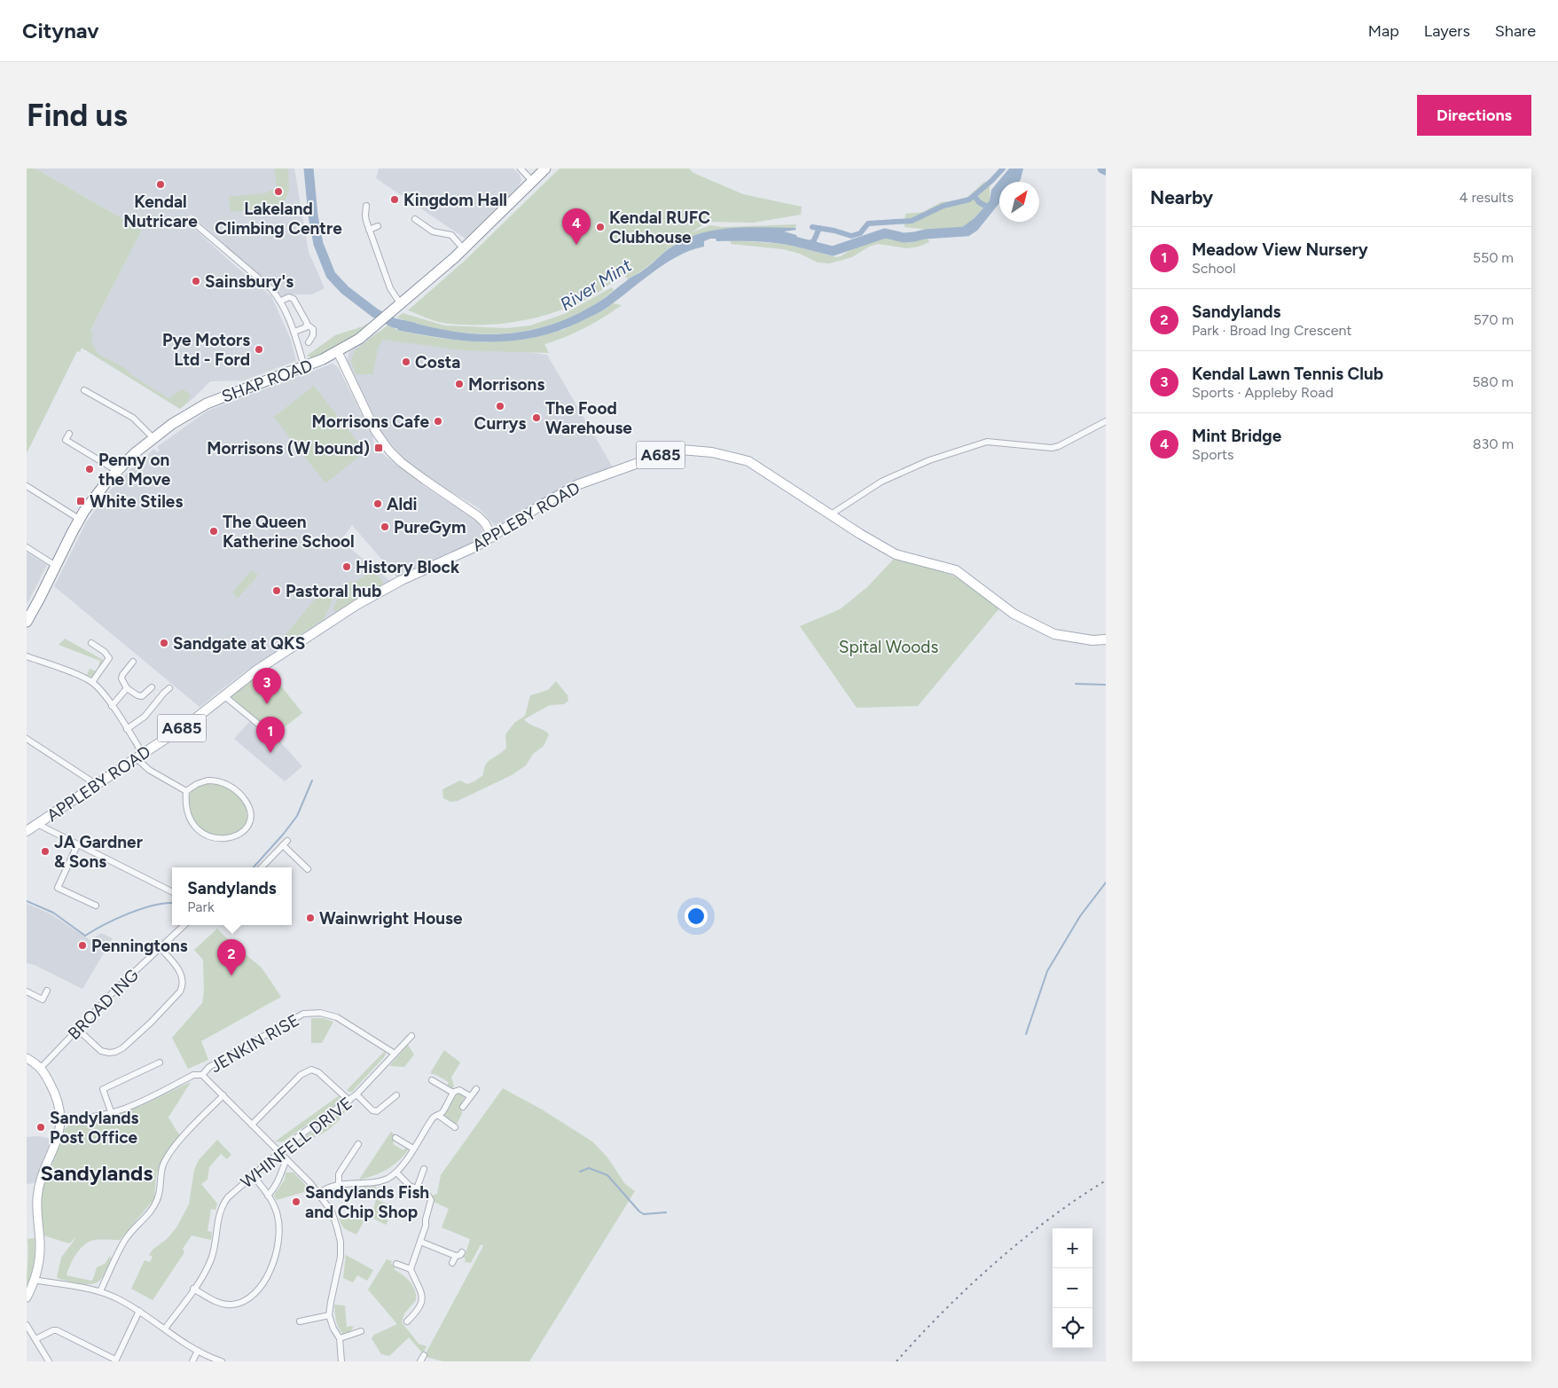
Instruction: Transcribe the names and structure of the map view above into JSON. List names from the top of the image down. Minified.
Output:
{"streets":{"highway":["SHAP ROAD"],"main road":["A685","APPLEBY ROAD"],"street":["BROAD ING","JENKIN RISE","WHINFELL DRIVE"]},"crossings":[["JENKIN RISE","WHINFELL DRIVE"]],"districts":["Sandylands"],"water":["River Mint"],"parks":["Spital Woods"],"places":{"other":["Kendal Nutricare","Lakeland Climbing Centre","Kingdom Hall","Kendal RUFC Clubhouse","Sainsbury's","Pye Motors Ltd - Ford","Costa","Morrisons","Currys","The Food Warehouse","Morrisons Cafe","Penny on the Move","Aldi","PureGym","The Queen Katherine School","History Block","Pastoral hub","Sandgate at QKS","JA Gardner & Sons","Wainwright House","Penningtons","Sandylands Post Office","Sandylands Fish and Chip Shop"],"transit":["Morrisons (W bound)","White Stiles"]},"north":"top right","page":{"header":"Citynav","nav":["Map","Layers","Share"],"buttons":"Directions","title":"Find us","heading":["Nearby","4 results"],"pins":["4","3","1","2"],"list":[{"mark":"1","name":"Meadow View Nursery","note":"School","value":"550 m"},{"mark":"2","name":"Sandylands","note":"Park · Broad Ing Crescent","value":"570 m"},{"mark":"3","name":"Kendal Lawn Tennis Club","note":"Sports · Appleby Road","value":"580 m"},{"mark":"4","name":"Mint Bridge","note":"Sports","value":"830 m"}],"popup":["Sandylands","Park"],"map_buttons":["+","−"]}}
